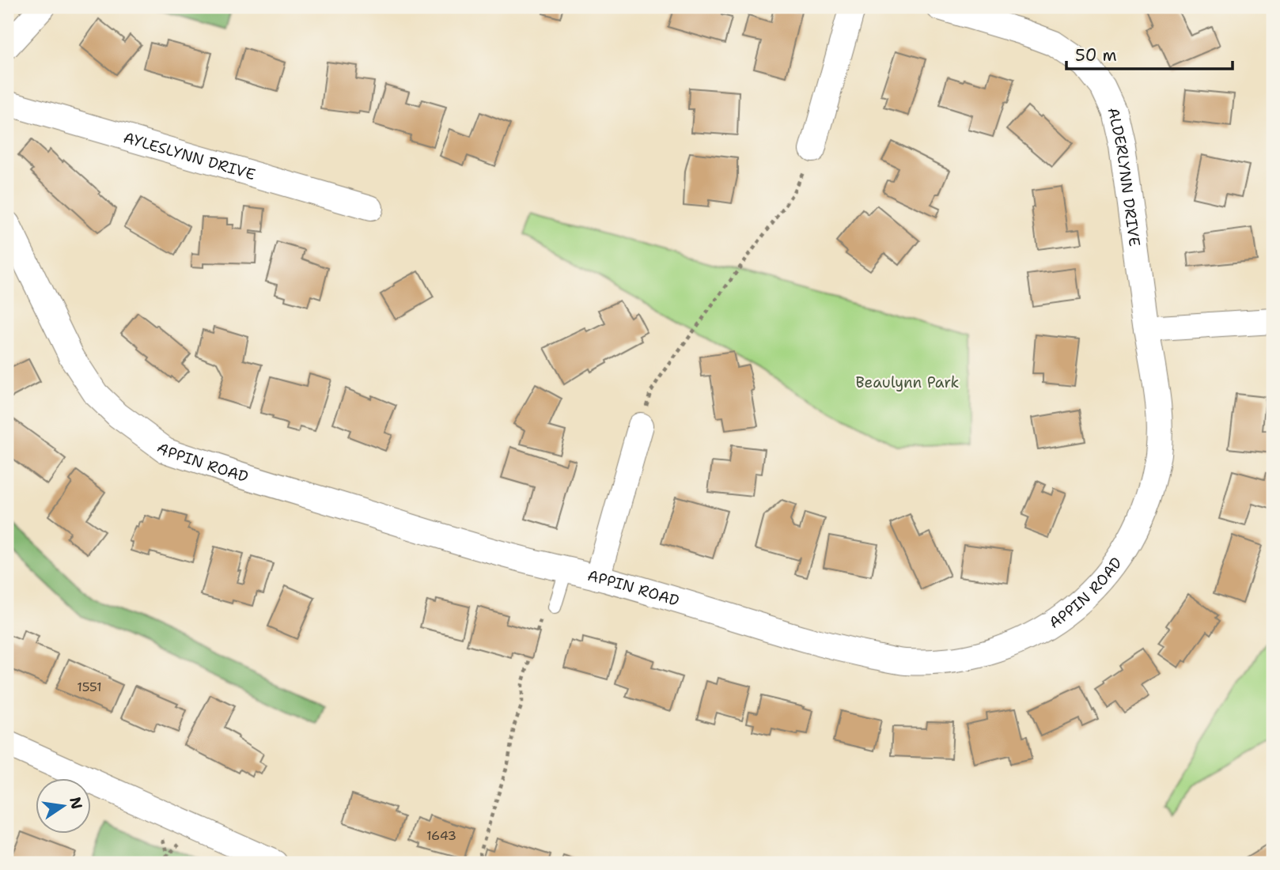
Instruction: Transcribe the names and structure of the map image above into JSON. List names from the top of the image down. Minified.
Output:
{"streets":{"street":["AYLESLYNN DRIVE","ALDERLYNN DRIVE","APPIN ROAD"]},"crossings":[["ALDERLYNN DRIVE","APPIN ROAD"]],"parks":["Beaulynn Park"],"house_numbers":["1551","1643"],"scale_bar":"50 m","north":"right"}
